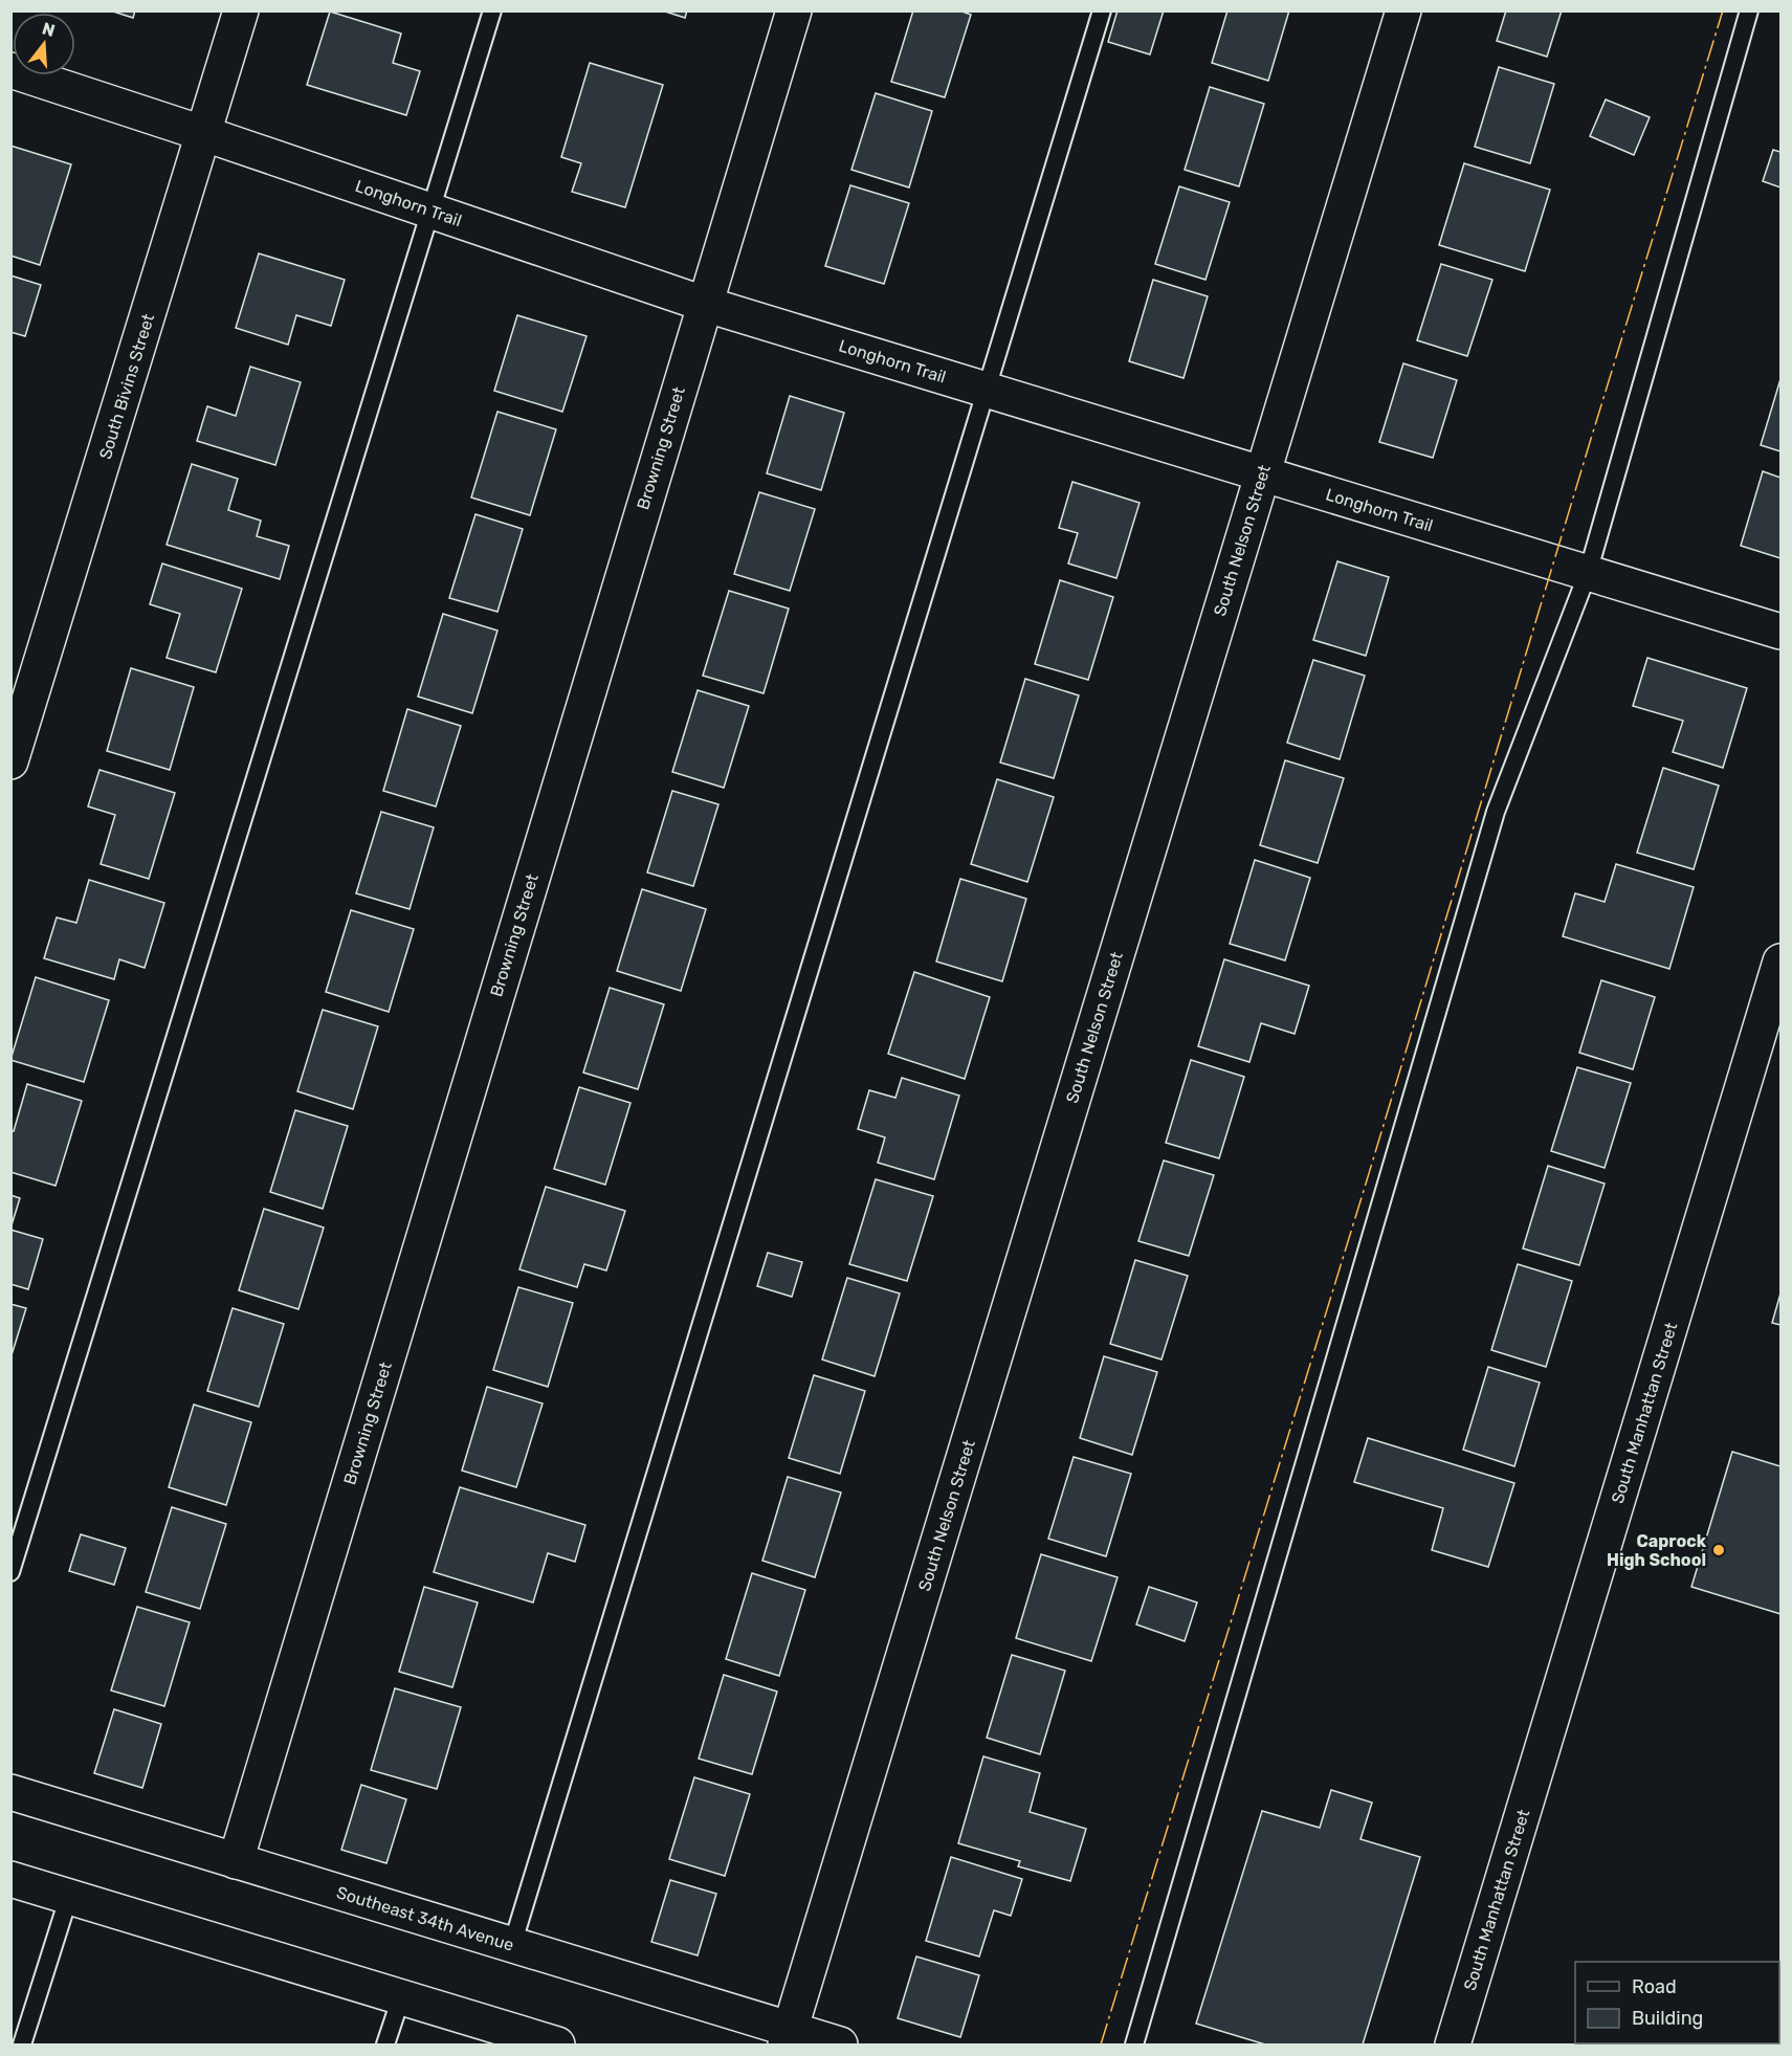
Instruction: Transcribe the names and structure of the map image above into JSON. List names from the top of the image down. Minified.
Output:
{"streets":{"street":["Longhorn Trail","South Bivins Street","Browning Street","South Nelson Street","South Manhattan Street","Southeast 34th Avenue"]},"crossings":[["Longhorn Trail","South Bivins Street"],["Longhorn Trail","Browning Street"],["Longhorn Trail","South Nelson Street"],["Browning Street","Southeast 34th Avenue"],["South Nelson Street","Southeast 34th Avenue"]],"places":["Caprock High School"],"legend":["Road","Building"],"north":"top"}
